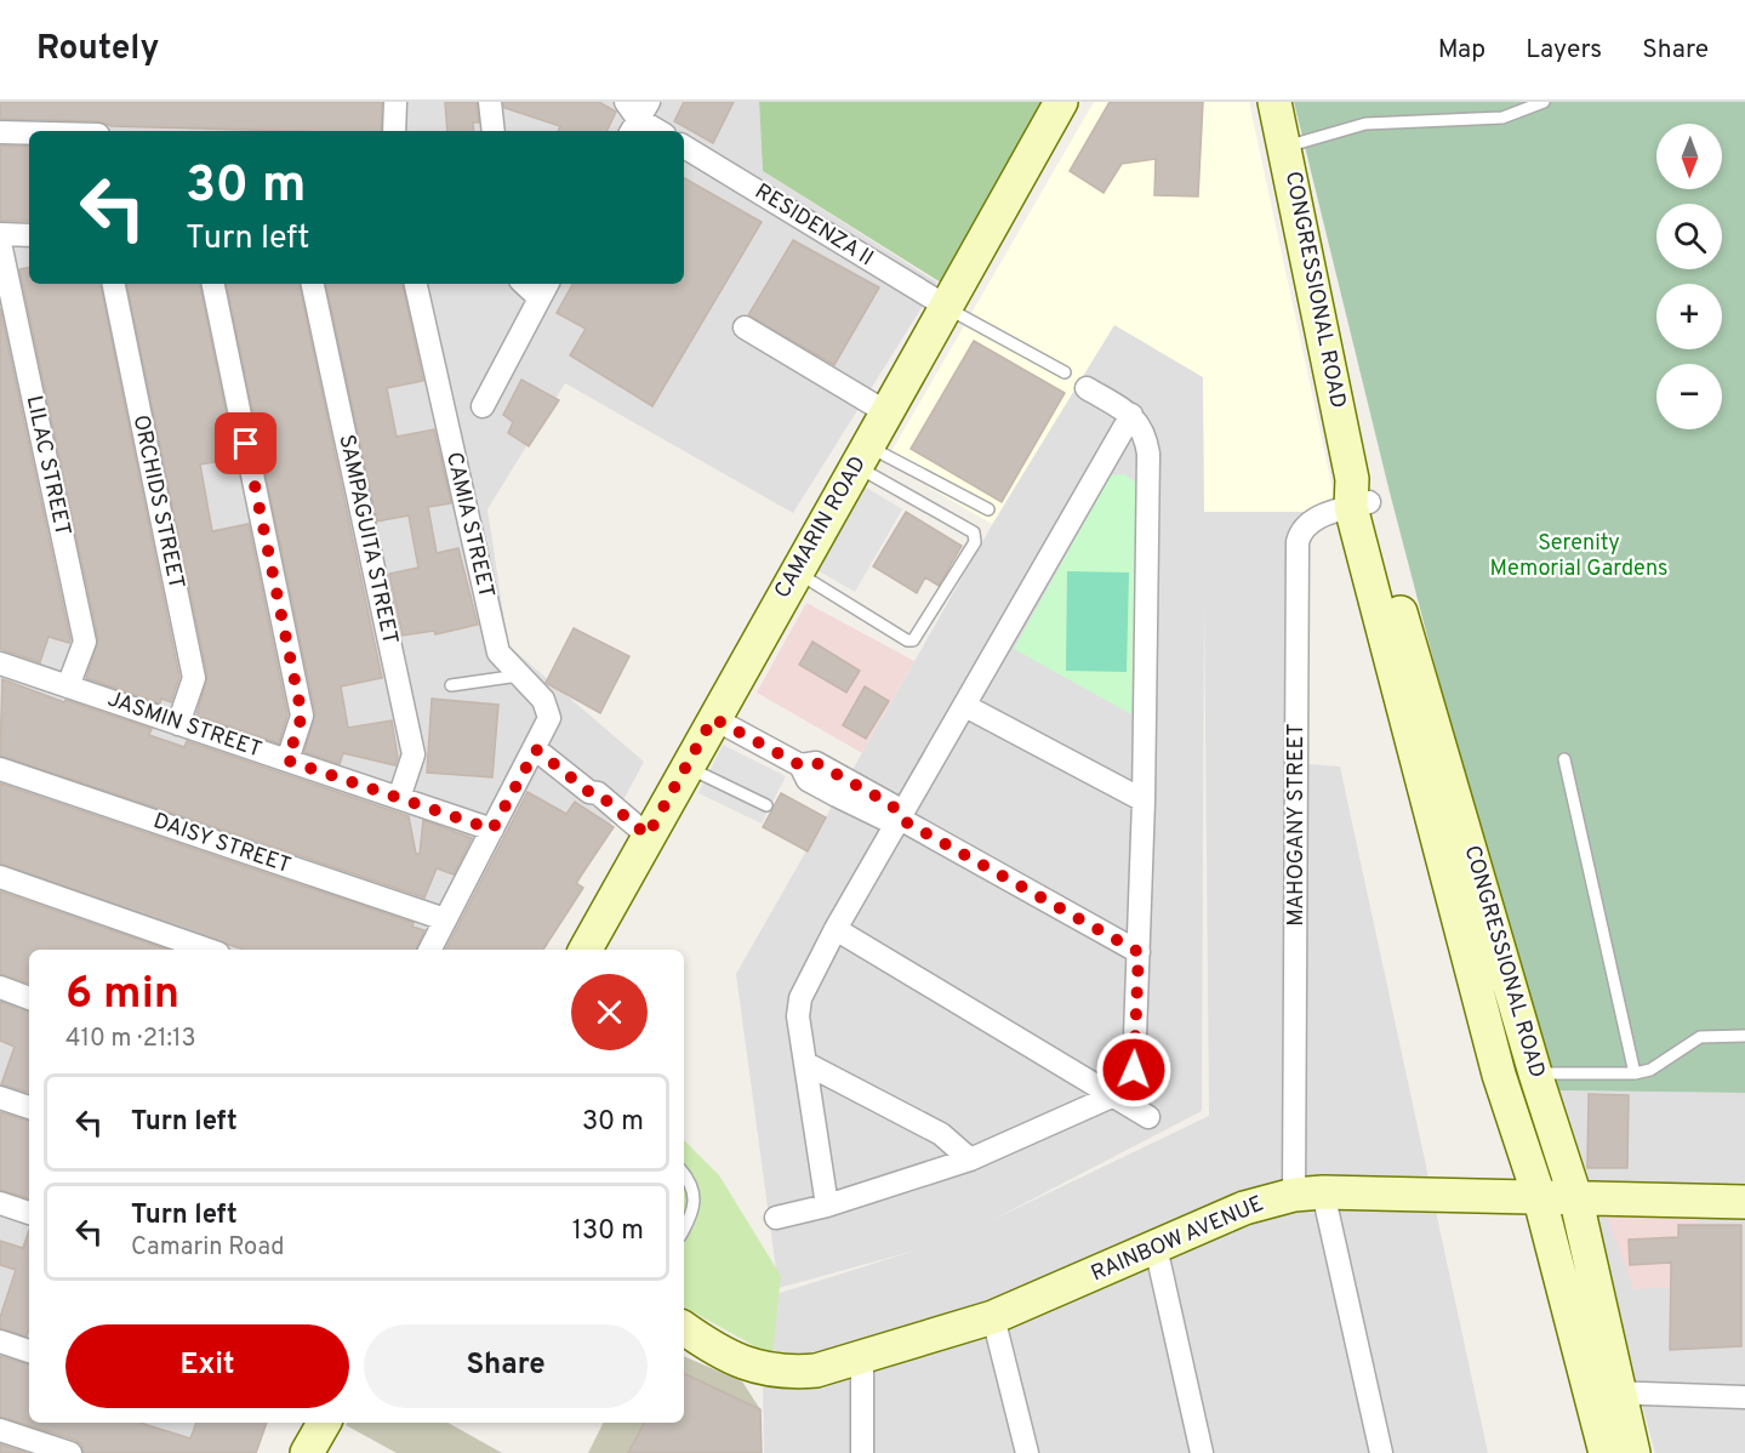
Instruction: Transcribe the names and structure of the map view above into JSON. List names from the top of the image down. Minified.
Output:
{"streets":{"main road":["CONGRESSIONAL ROAD","CAMARIN ROAD","RAINBOW AVENUE"],"street":["RESIDENZA II","LILAC STREET","ORCHIDS STREET","CAMIA STREET","SAMPAGUITA STREET","JASMIN STREET","MAHOGANY STREET","DAISY STREET"]},"crossings":[["RESIDENZA II","CAMARIN ROAD"],["CONGRESSIONAL ROAD","MAHOGANY STREET"],["CONGRESSIONAL ROAD","RAINBOW AVENUE"],["LILAC STREET","JASMIN STREET"],["ORCHIDS STREET","JASMIN STREET"],["SAMPAGUITA STREET","JASMIN STREET"],["MAHOGANY STREET","RAINBOW AVENUE"]],"parks":["Serenity Memorial Gardens"],"north":"bottom","page":{"header":"Routely","nav":["Map","Layers","Share"],"map_buttons":["+","−"],"turn":["30 m","Turn left"],"heading":["6 min","410 m · 21:13"],"list":[{"name":"Turn left","value":"30 m"},{"name":"Turn left","note":"Camarin Road","value":"130 m"}],"buttons":["Exit","Share"]}}
